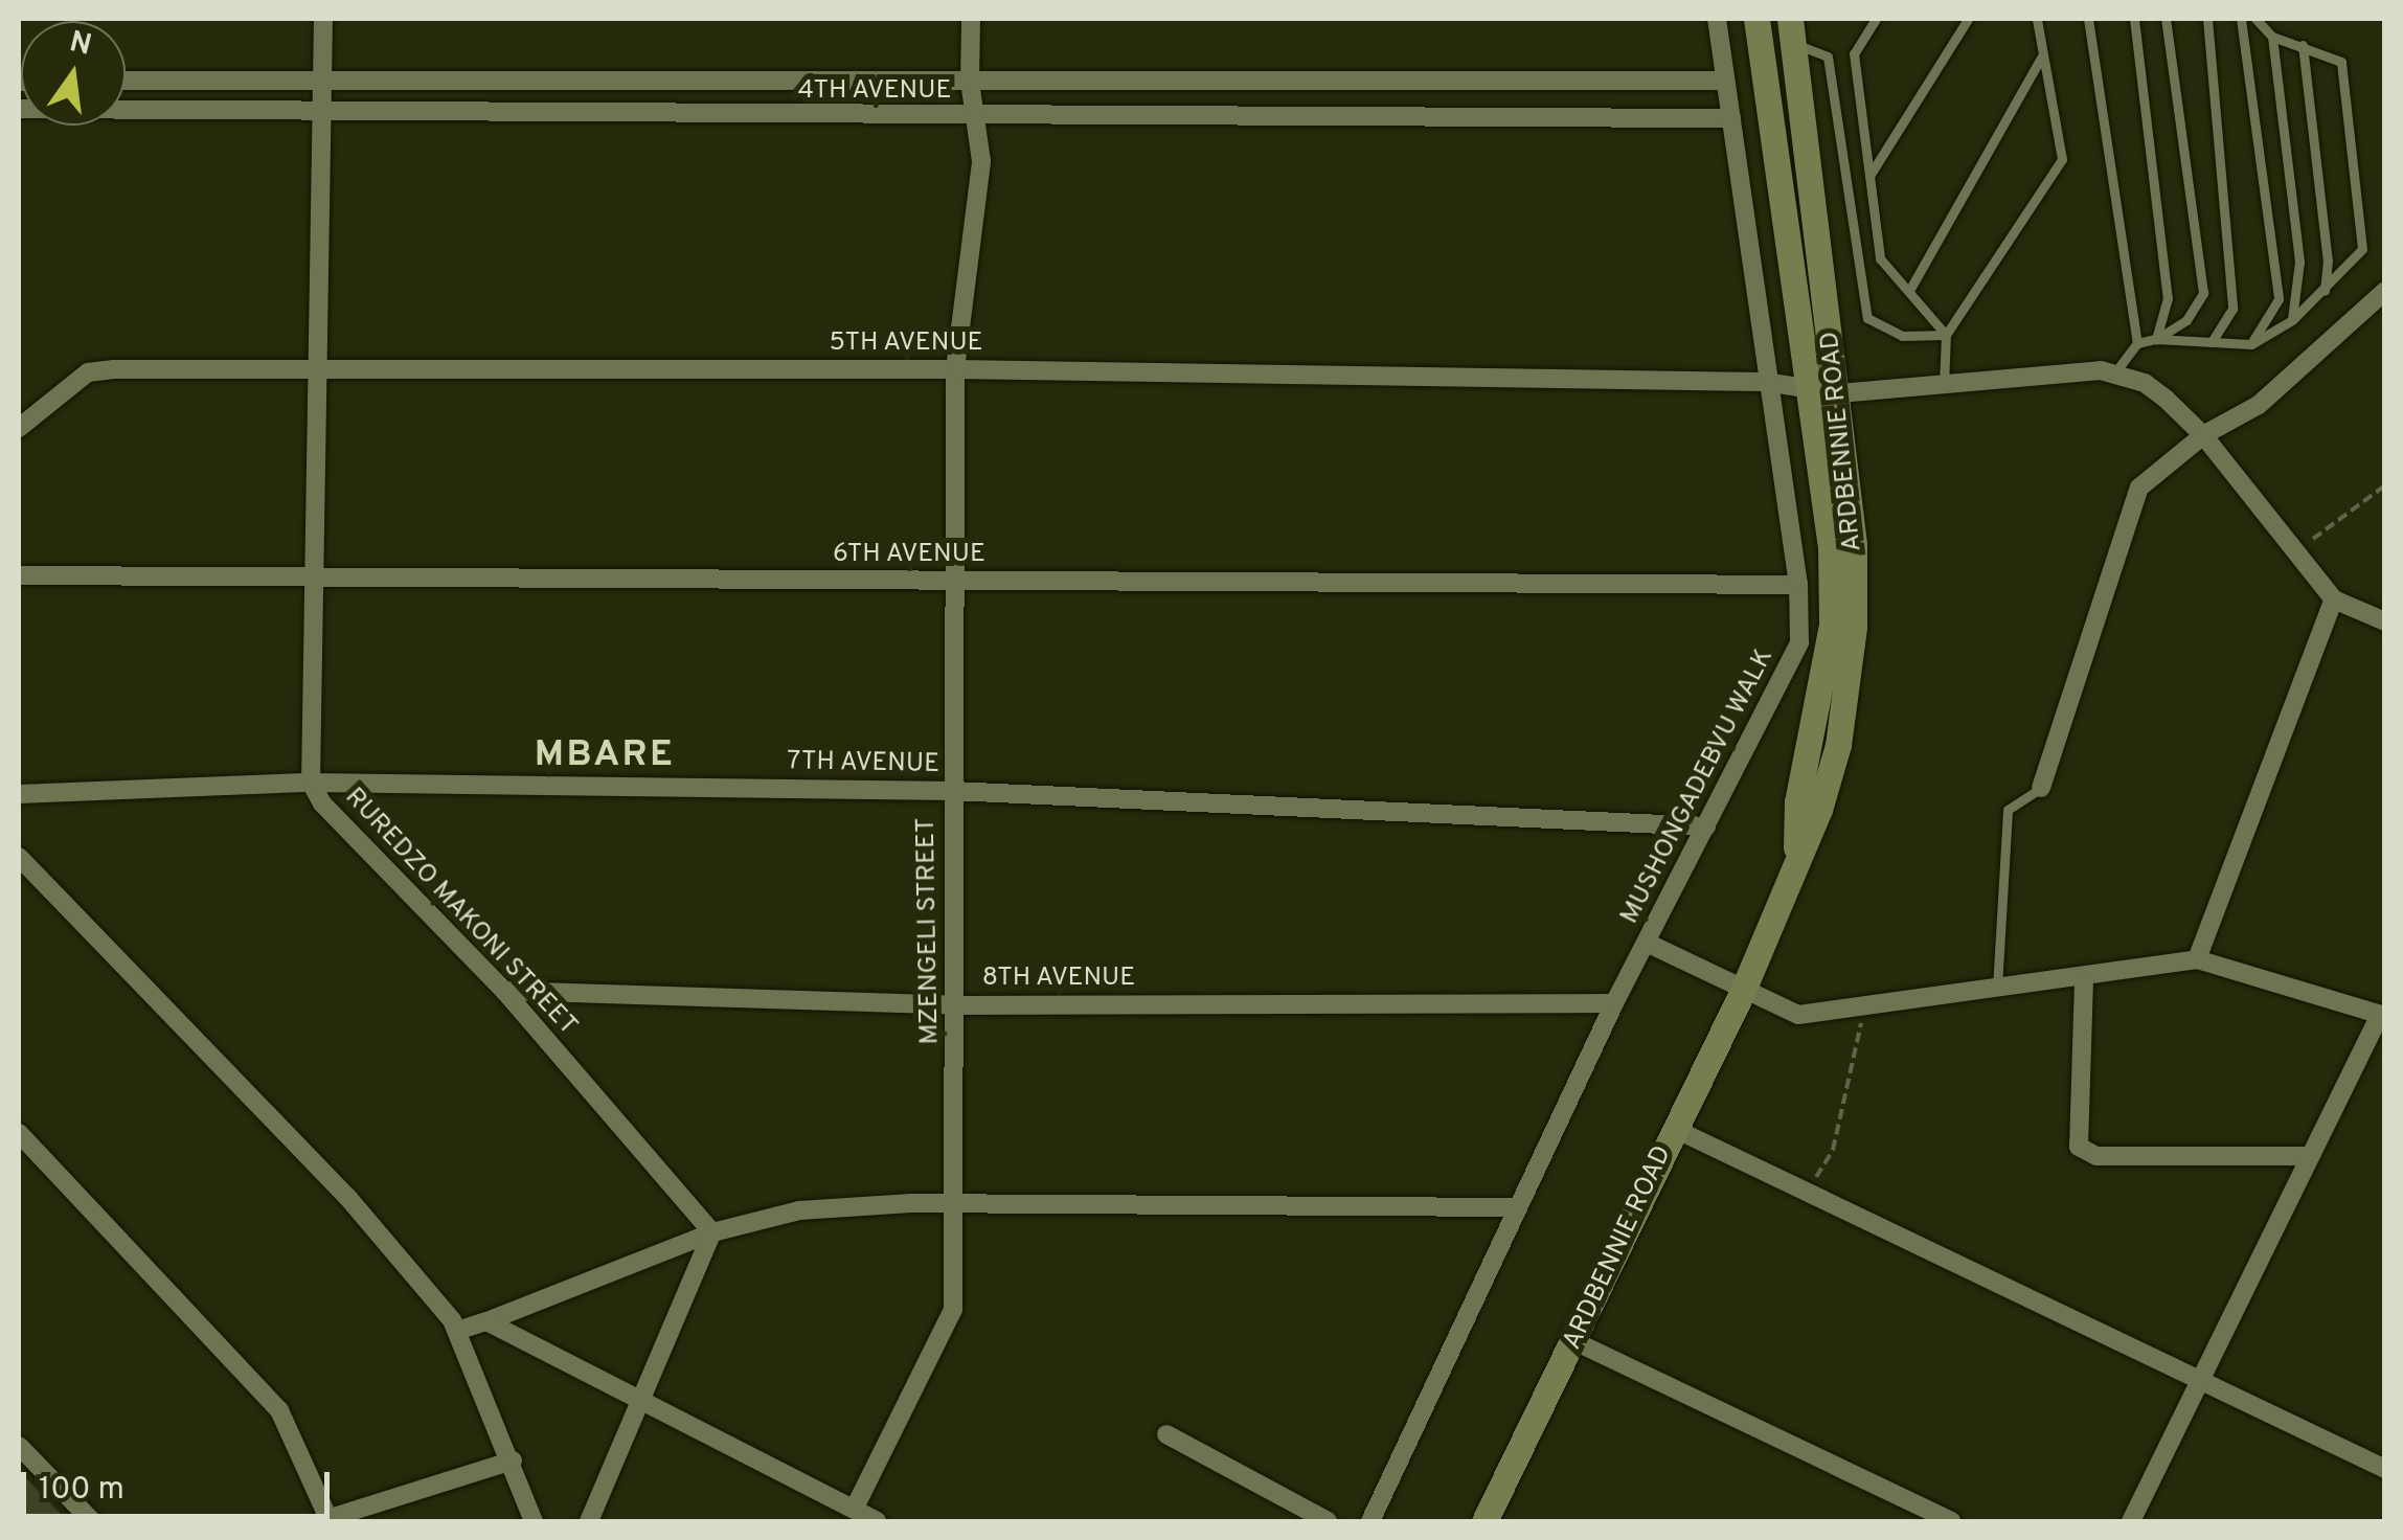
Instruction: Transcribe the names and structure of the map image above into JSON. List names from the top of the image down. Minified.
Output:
{"streets":{"main road":["ARDBENNIE ROAD"],"street":["4TH AVENUE","5TH AVENUE","6TH AVENUE","7TH AVENUE","MUSHONGADEBVU WALK","RUREDZO MAKONI STREET","MZENGELI STREET","8TH AVENUE"]},"crossings":[["4TH AVENUE","MUSHONGADEBVU WALK"],["4TH AVENUE","RUREDZO MAKONI STREET"],["4TH AVENUE","MZENGELI STREET"],["5TH AVENUE","ARDBENNIE ROAD"],["5TH AVENUE","MUSHONGADEBVU WALK"],["5TH AVENUE","RUREDZO MAKONI STREET"],["5TH AVENUE","MZENGELI STREET"],["6TH AVENUE","MUSHONGADEBVU WALK"],["6TH AVENUE","RUREDZO MAKONI STREET"],["6TH AVENUE","MZENGELI STREET"],["7TH AVENUE","MUSHONGADEBVU WALK"],["7TH AVENUE","RUREDZO MAKONI STREET"],["7TH AVENUE","MZENGELI STREET"],["MUSHONGADEBVU WALK","8TH AVENUE"],["RUREDZO MAKONI STREET","8TH AVENUE"],["MZENGELI STREET","8TH AVENUE"]],"districts":["MBARE"],"scale_bar":"100 m","north":"top"}
